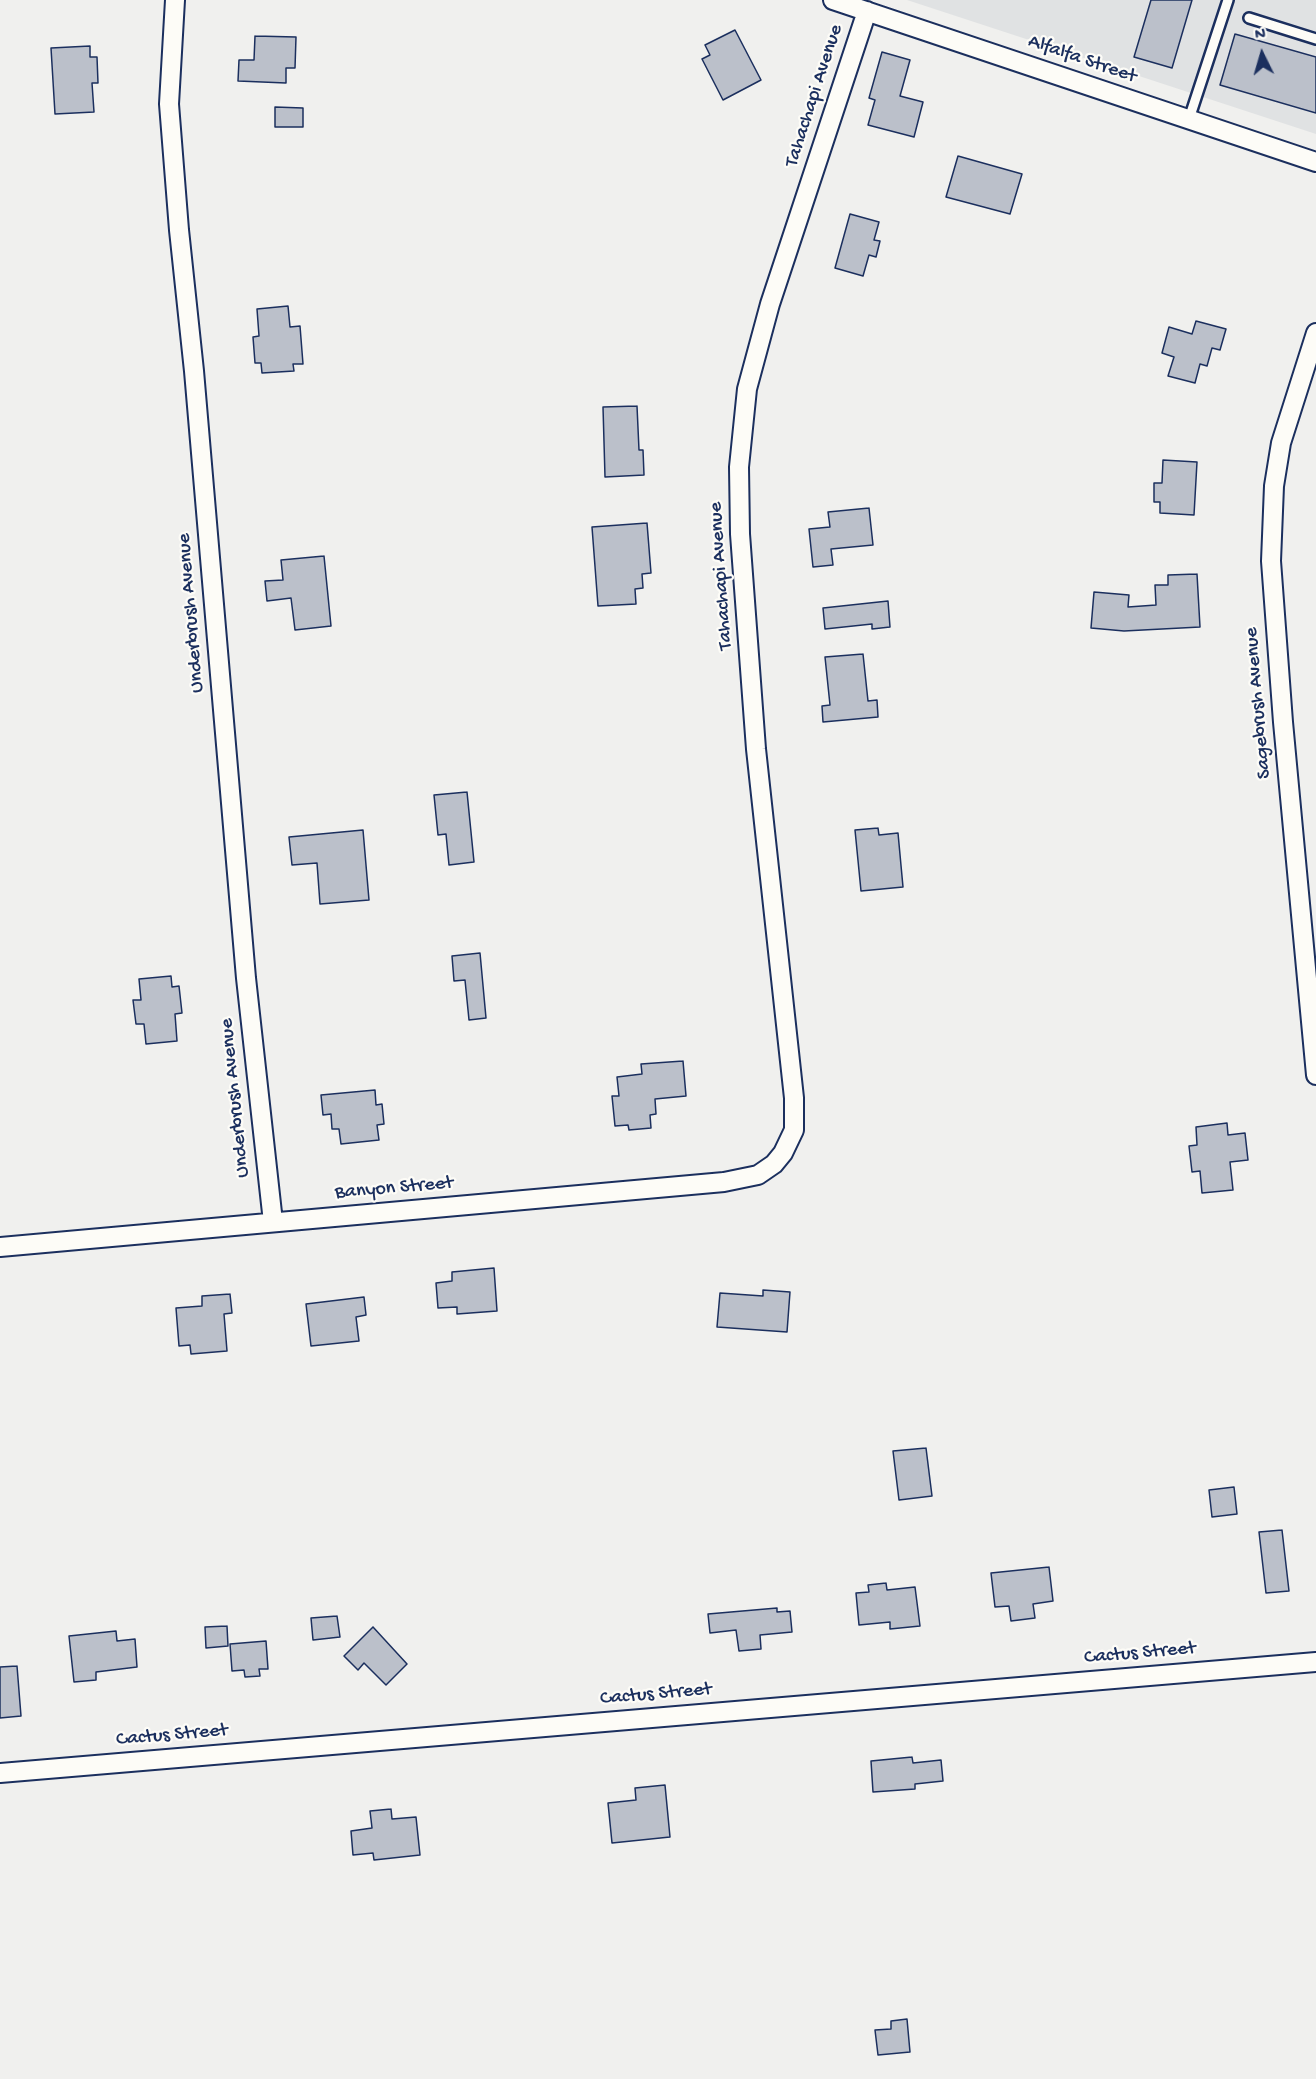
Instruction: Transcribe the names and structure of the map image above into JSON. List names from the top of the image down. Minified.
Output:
{"streets":{"street":["Alfalfa Street","Tahachapi Avenue","Underbrush Avenue","Sagebrush Avenue","Banyon Street","Cactus Street"]},"crossings":[["Alfalfa Street","Tahachapi Avenue"],["Tahachapi Avenue","Banyon Street"],["Underbrush Avenue","Banyon Street"]],"north":"top"}
